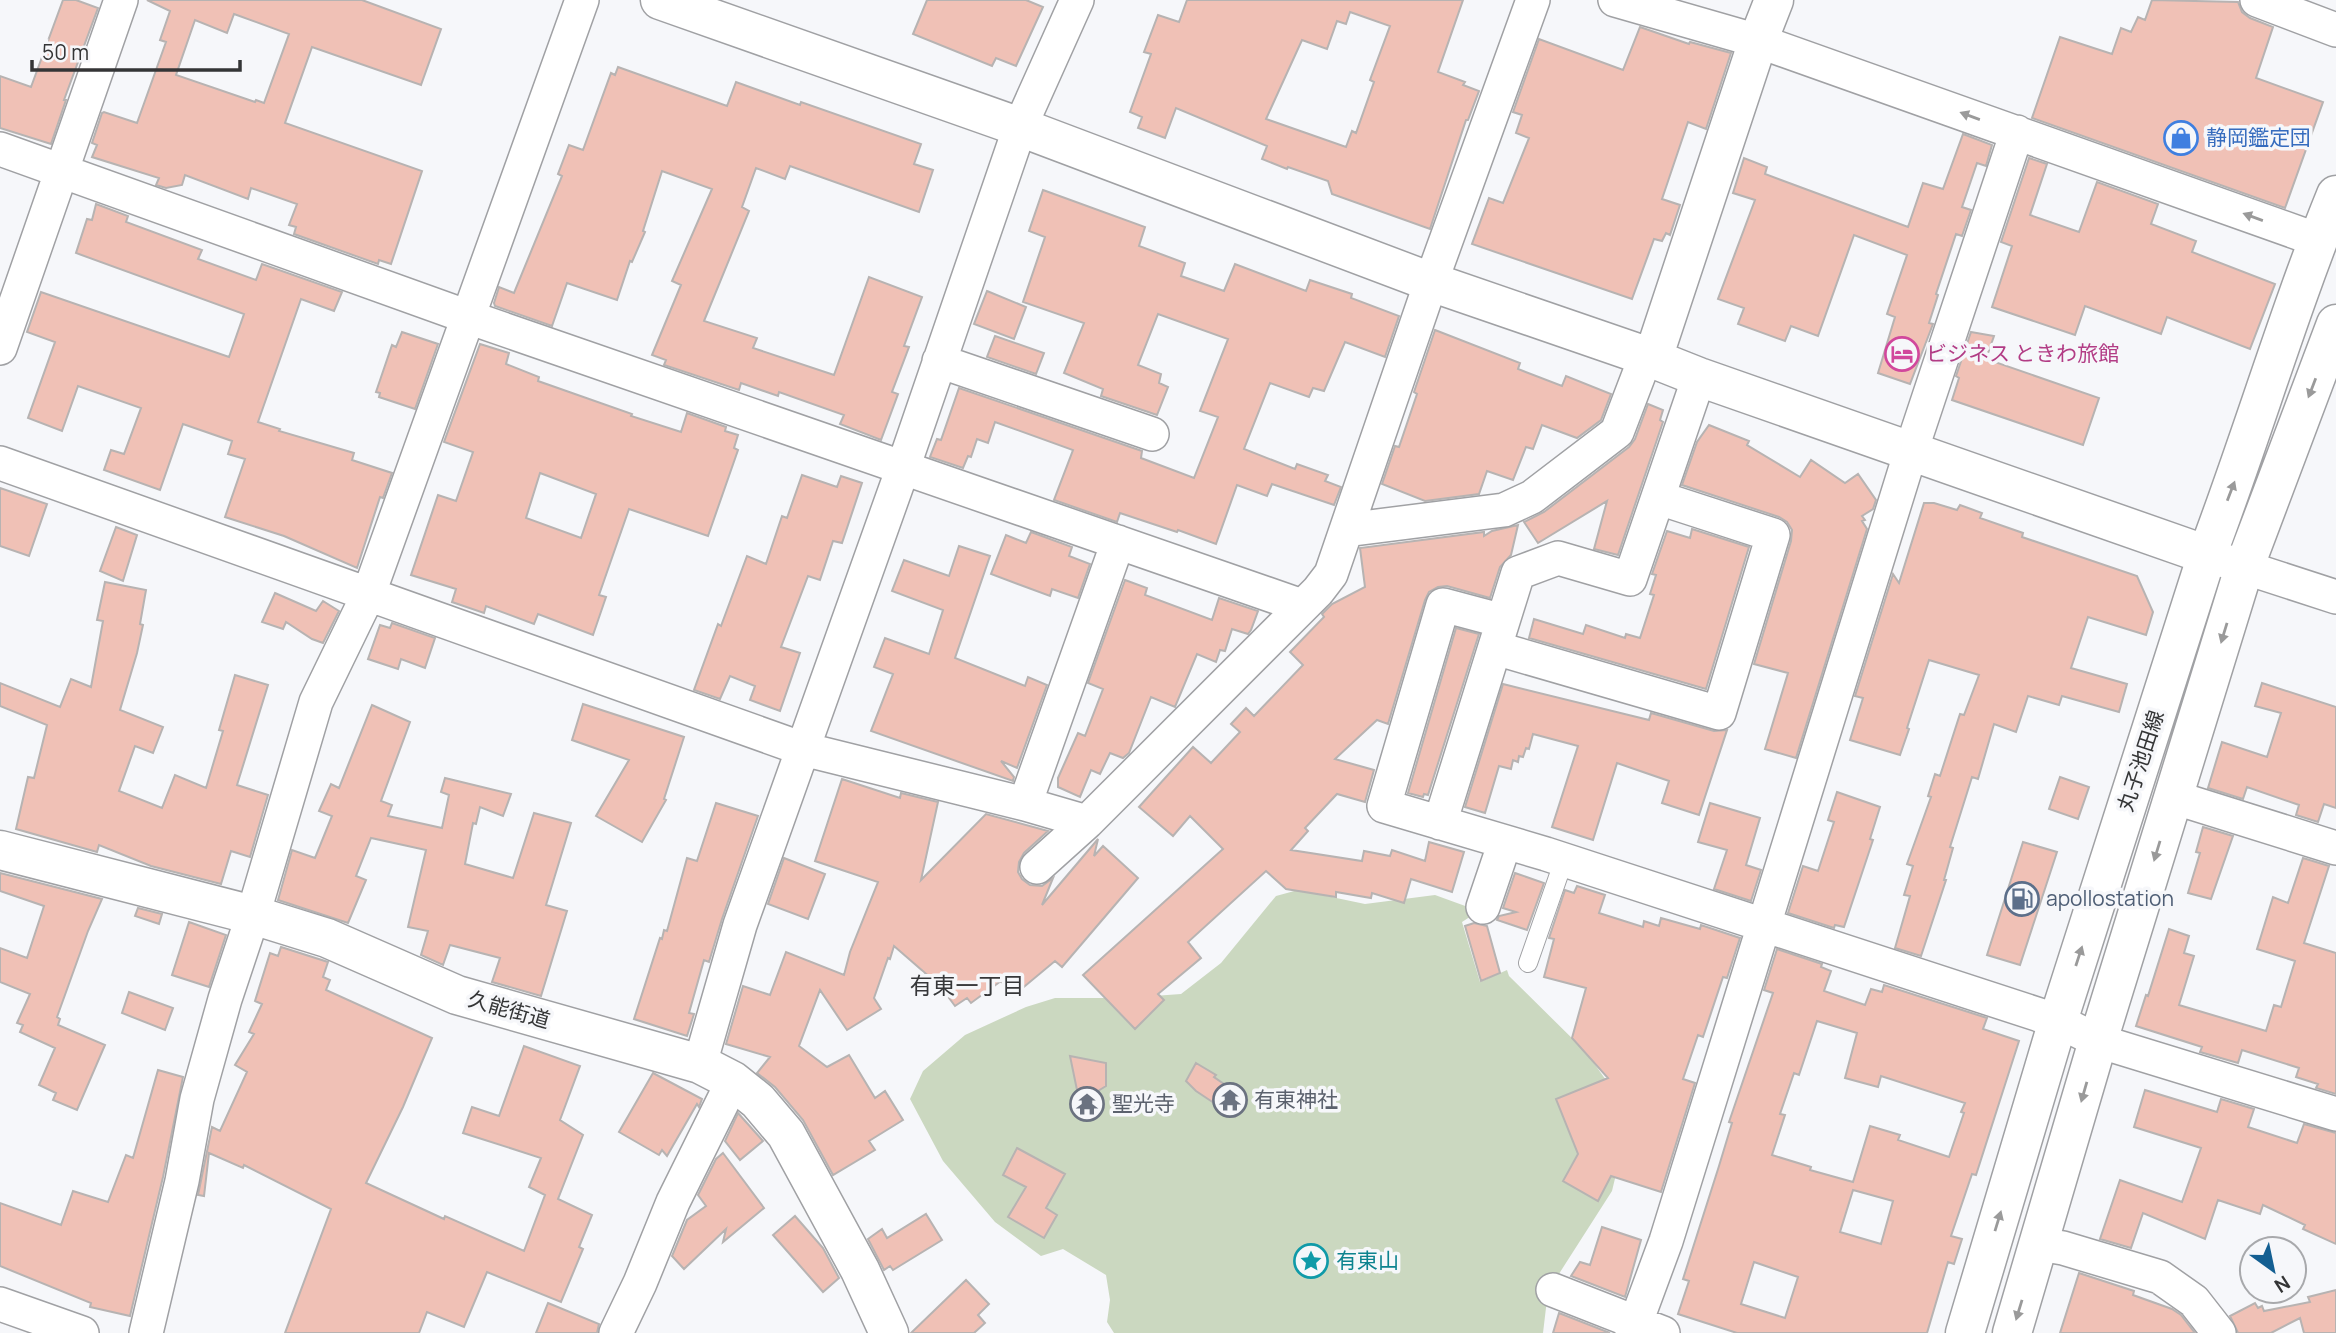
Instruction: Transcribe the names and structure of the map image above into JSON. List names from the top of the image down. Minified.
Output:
{"streets":{"street":["丸子池田線","久能街道"]},"districts":["有東一丁目"],"places":{"shop":["静岡鑑定団"],"hotel":["ビジネス ときわ旅館"],"fuel station":["apollostation"],"temple":["有東神社","聖光寺"],"place":["有東山"]},"scale_bar":"50 m","north":"bottom right"}
